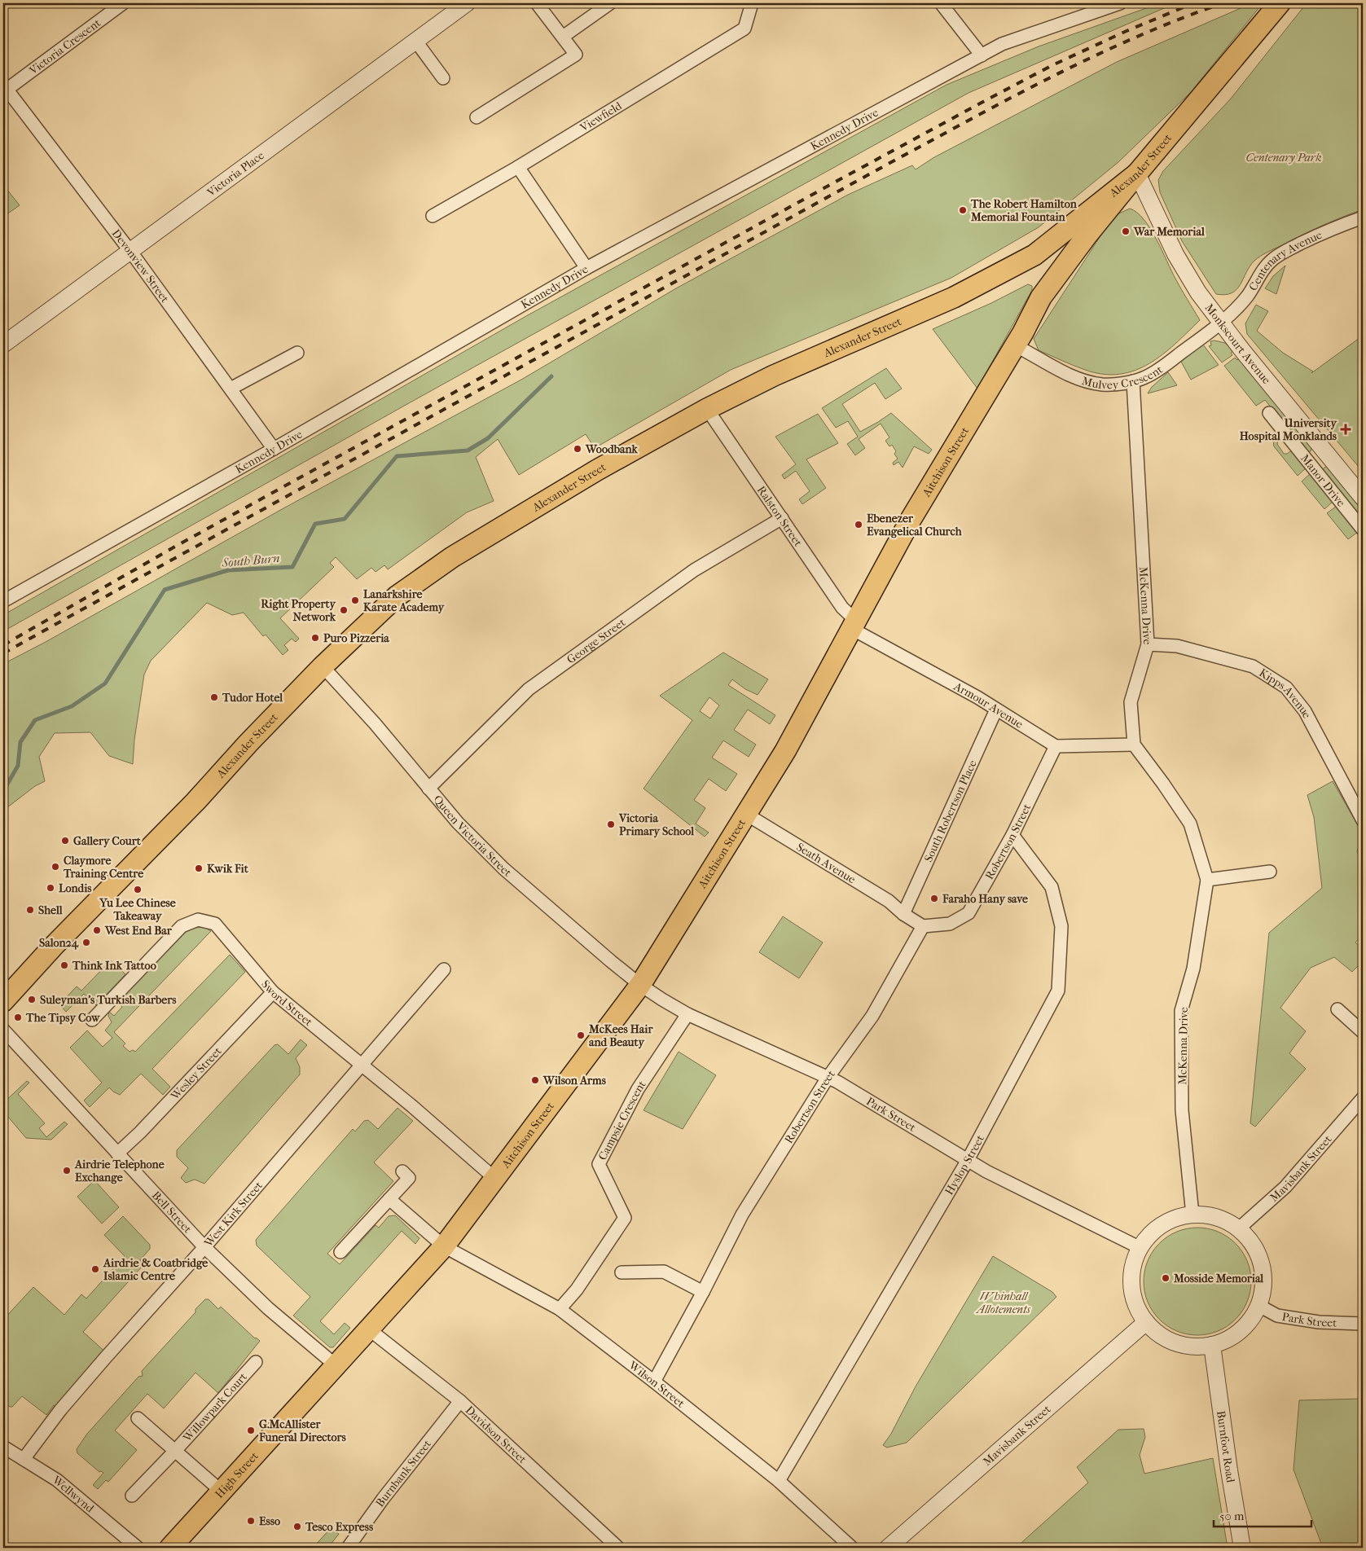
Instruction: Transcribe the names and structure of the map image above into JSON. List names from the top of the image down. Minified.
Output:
{"streets":{"main road":["Alexander Street","Aitchison Street","High Street"],"street":["Victoria Crescent","Viewfield","Kennedy Drive","Victoria Place","Centenary Avenue","Devonview Street","Monkscourt Avenue","Mulvey Crescent","Manor Drive","Ralston Street","McKenna Drive","George Street","Kipps Avenue","Armour Avenue","South Robertson Place","Queen Victoria Street","Robertson Street","Seath Avenue","Sword Street","Wesley Street","Park Street","Campsie Crescent","Hyslop Street","Mavisbank Street","Bell Street","West Kirk Street","Wilson Street","Willowpark Court","Davidson Street","Burnfoot Road","Burnbank Street","Wellwynd"]},"crossings":[["Victoria Crescent","Devonview Street"],["Kennedy Drive","Devonview Street"],["Alexander Street","Monkscourt Avenue"],["Alexander Street","Aitchison Street"],["Alexander Street","Ralston Street"],["Alexander Street","Queen Victoria Street"],["Victoria Place","Devonview Street"],["Centenary Avenue","Monkscourt Avenue"],["Centenary Avenue","Mulvey Crescent"],["Monkscourt Avenue","Mulvey Crescent"],["Monkscourt Avenue","Aitchison Street"],["Mulvey Crescent","Aitchison Street"],["Mulvey Crescent","McKenna Drive"],["Aitchison Street","Ralston Street"],["Aitchison Street","Armour Avenue"],["Aitchison Street","Queen Victoria Street"],["Aitchison Street","Seath Avenue"],["Aitchison Street","Sword Street"],["Aitchison Street","Park Street"],["Aitchison Street","Bell Street"],["Aitchison Street","Wilson Street"],["Aitchison Street","Davidson Street"],["Aitchison Street","High Street"],["Ralston Street","George Street"],["Ralston Street","Armour Avenue"],["McKenna Drive","Kipps Avenue"],["McKenna Drive","Park Street"],["McKenna Drive","Mavisbank Street"],["McKenna Drive","Burnfoot Road"],["George Street","Queen Victoria Street"],["Armour Avenue","South Robertson Place"],["Armour Avenue","Robertson Street"],["South Robertson Place","Seath Avenue"],["Queen Victoria Street","Park Street"],["Robertson Street","Park Street"],["Robertson Street","Hyslop Street"],["Robertson Street","Wilson Street"],["Sword Street","Wesley Street"],["Sword Street","West Kirk Street"],["Wesley Street","Bell Street"],["Park Street","Campsie Crescent"],["Park Street","Hyslop Street"],["Park Street","Mavisbank Street"],["Park Street","Burnfoot Road"],["Campsie Crescent","Wilson Street"],["Hyslop Street","Wilson Street"],["Mavisbank Street","Burnfoot Road"],["Bell Street","West Kirk Street"],["Bell Street","High Street"],["West Kirk Street","Wellwynd"],["Willowpark Court","High Street"],["Davidson Street","Burnbank Street"]],"water":["South Burn"],"parks":["Centenary Park","Whinhall Allotements"],"places":{"other":["The Robert Hamilton Memorial Fountain","War Memorial","Woodbank","Ebenezer Evangelical Church","Lanarkshire Karate Academy","Right Property Network","Puro Pizzeria","Tudor Hotel","Victoria Primary School","Gallery Court","Claymore Training Centre","Kwik Fit","Londis","Yu Lee Chinese Takeaway","Faraho Hany save","Shell","West End Bar","Salon24","Think Ink Tattoo","Suleyman's Turkish Barbers","The Tipsy Cow","McKees Hair and Beauty","Wilson Arms","Airdrie Telephone Exchange","Airdrie & Coatbridge Islamic Centre","Mosside Memorial","G.McAllister Funeral Directors","Esso","Tesco Express"],"health":["University Hospital Monklands"]},"scale_bar":"50 m"}
